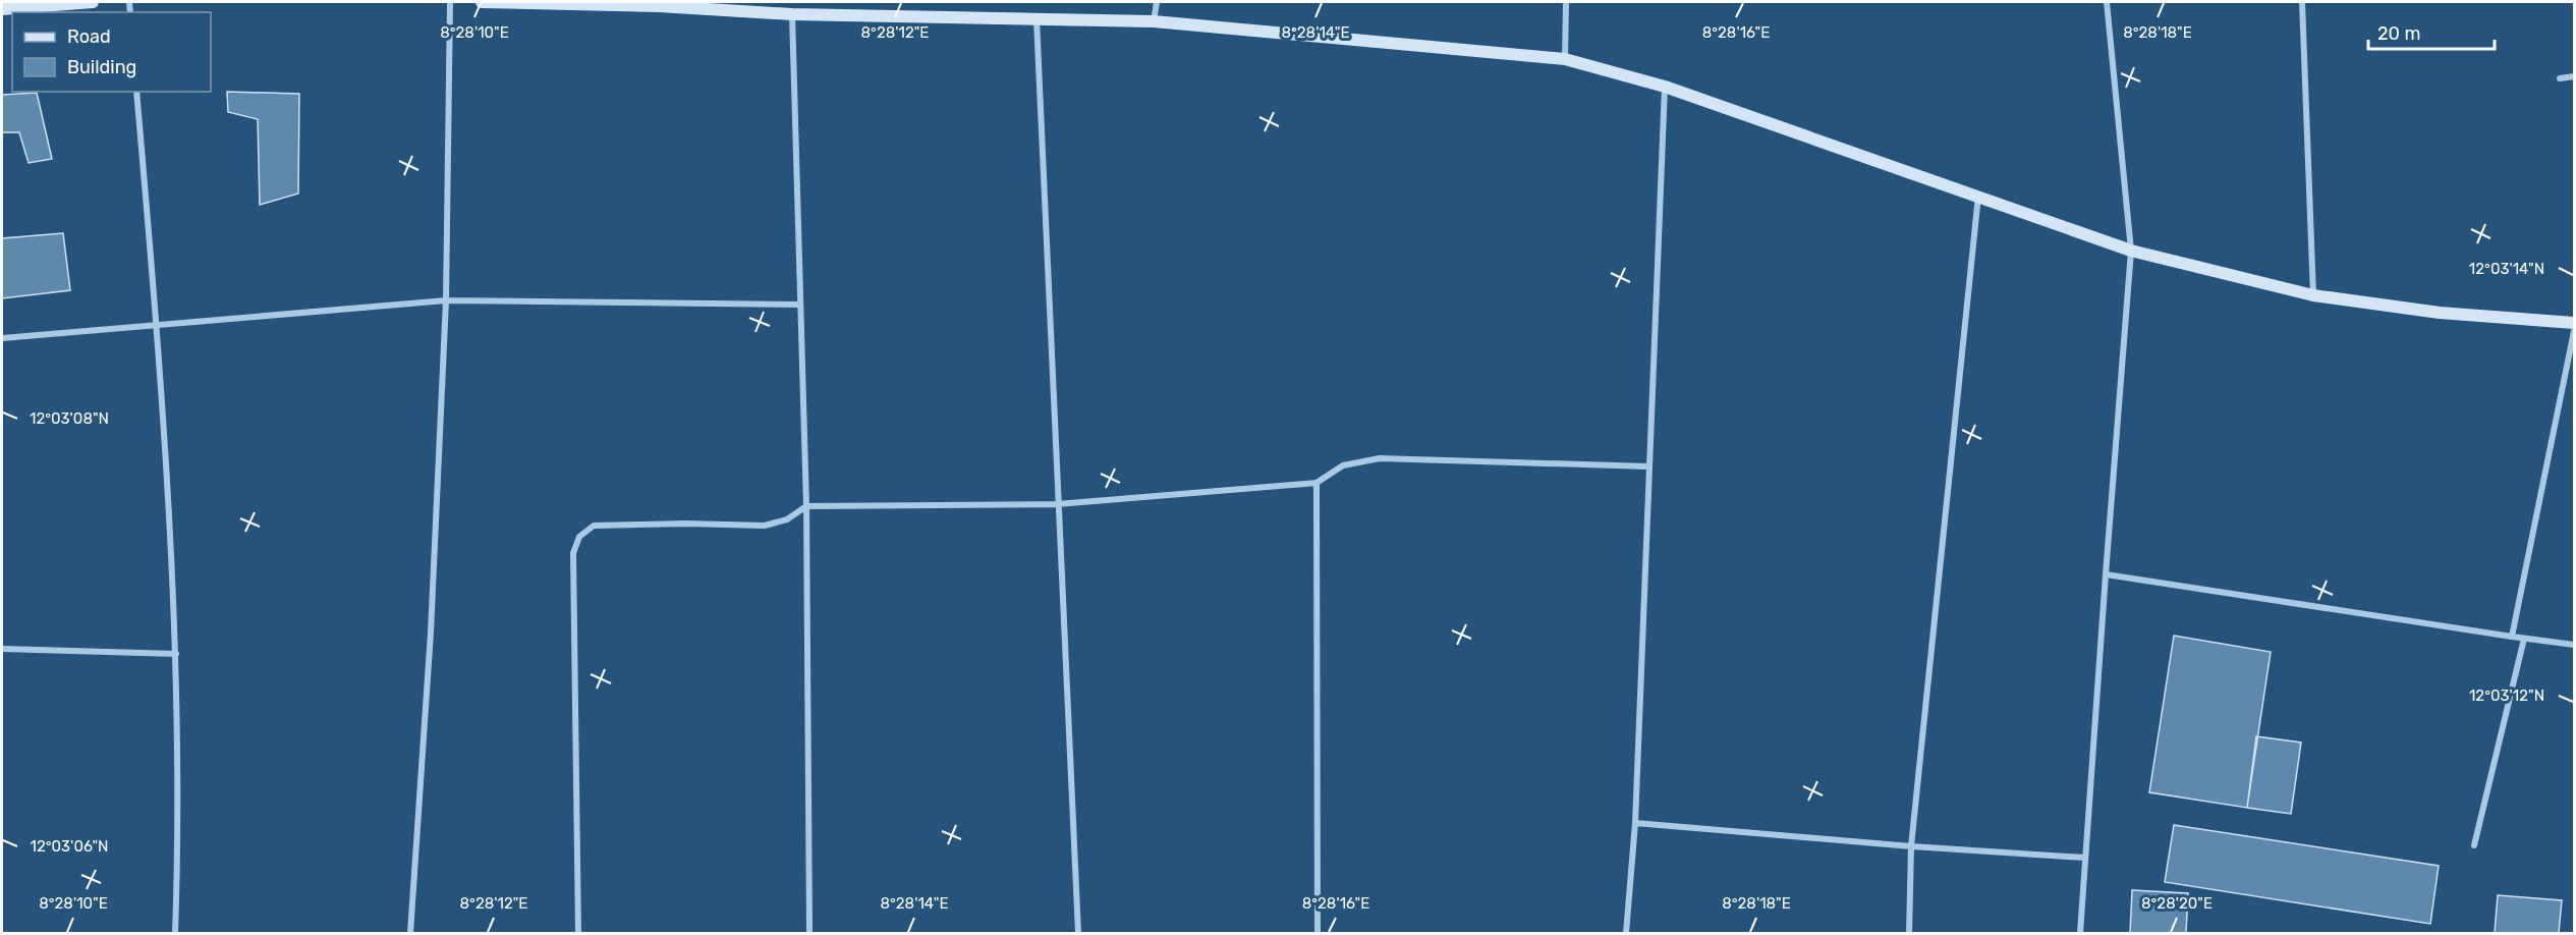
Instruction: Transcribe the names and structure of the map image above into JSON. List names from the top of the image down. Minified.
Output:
{"legend":["Road","Building"],"scale_bar":"20 m","coordinates":["8°28'10\"E","8°28'12\"E","8°28'14\"E","8°28'16\"E","8°28'18\"E","12°03'14\"N","12°03'08\"N","12°03'12\"N","12°03'06\"N","8°28'20\"E"]}
